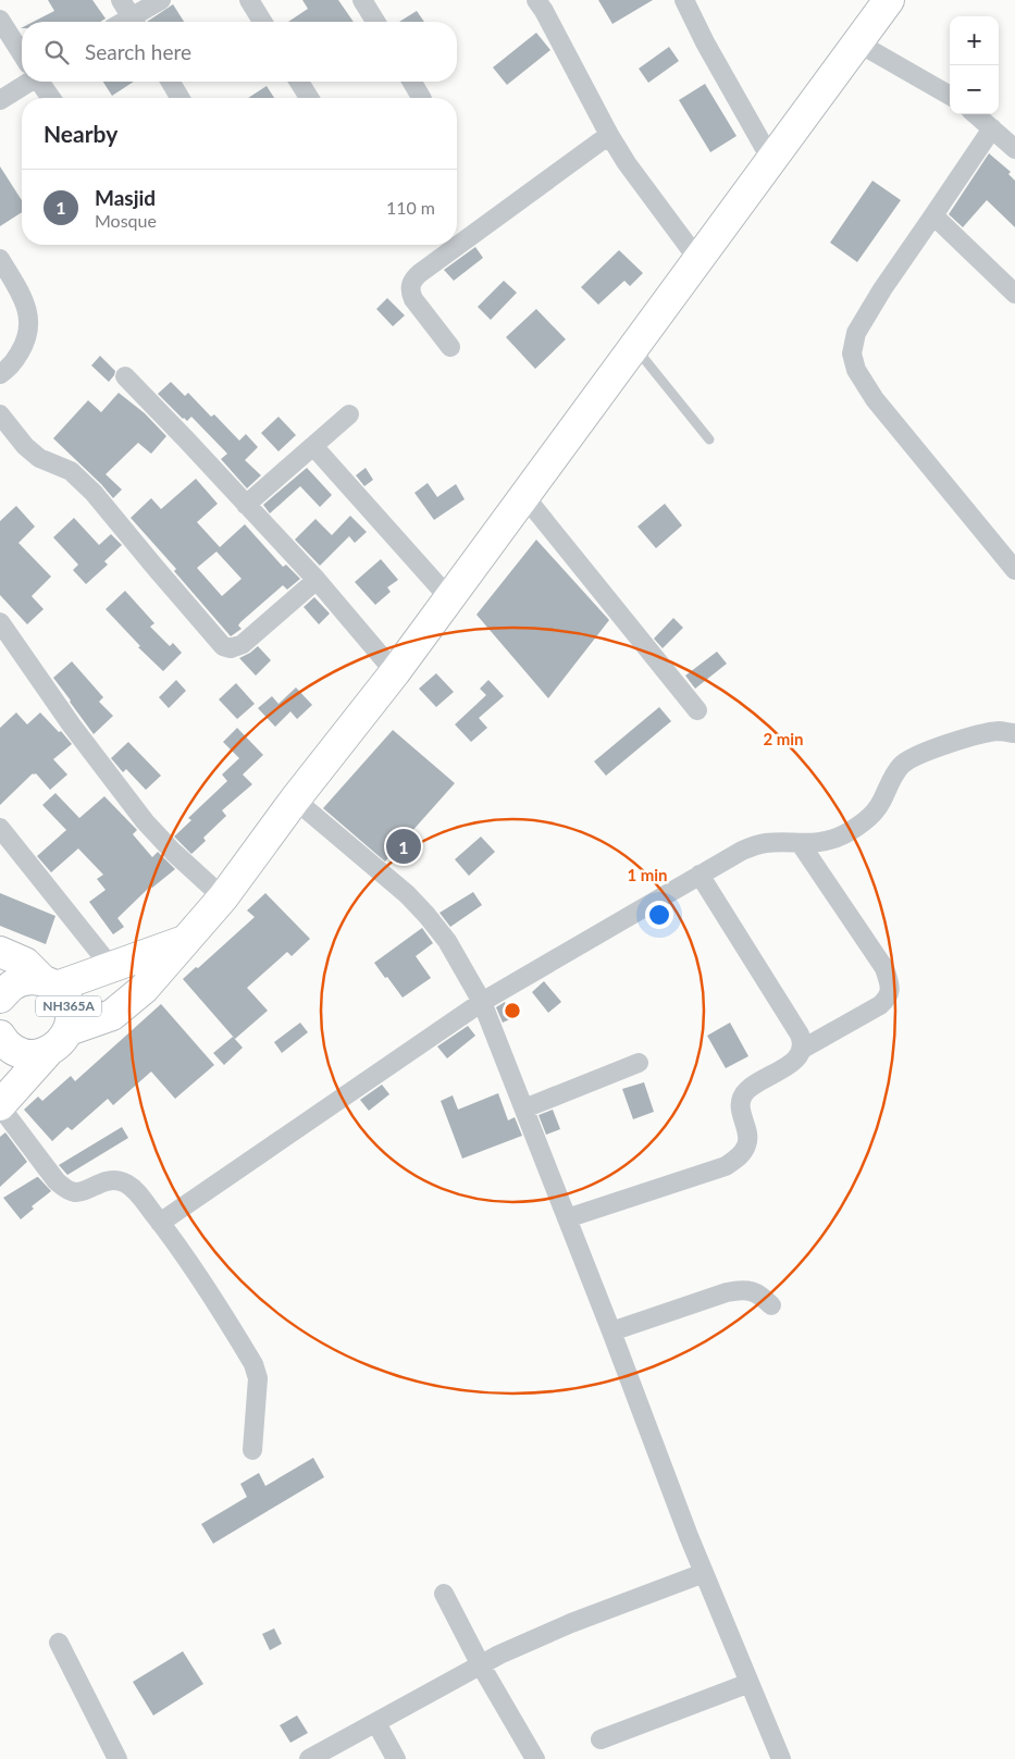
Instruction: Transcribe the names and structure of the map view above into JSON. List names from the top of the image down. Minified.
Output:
{"streets":{"main road":["NH365A"]},"page":{"map_buttons":["+","−"],"search":"Search here","heading":"Nearby","list":[{"mark":"1","name":"Masjid","note":"Mosque","value":"110 m"}],"pins":"1"},"rings":["2 min","1 min"]}
